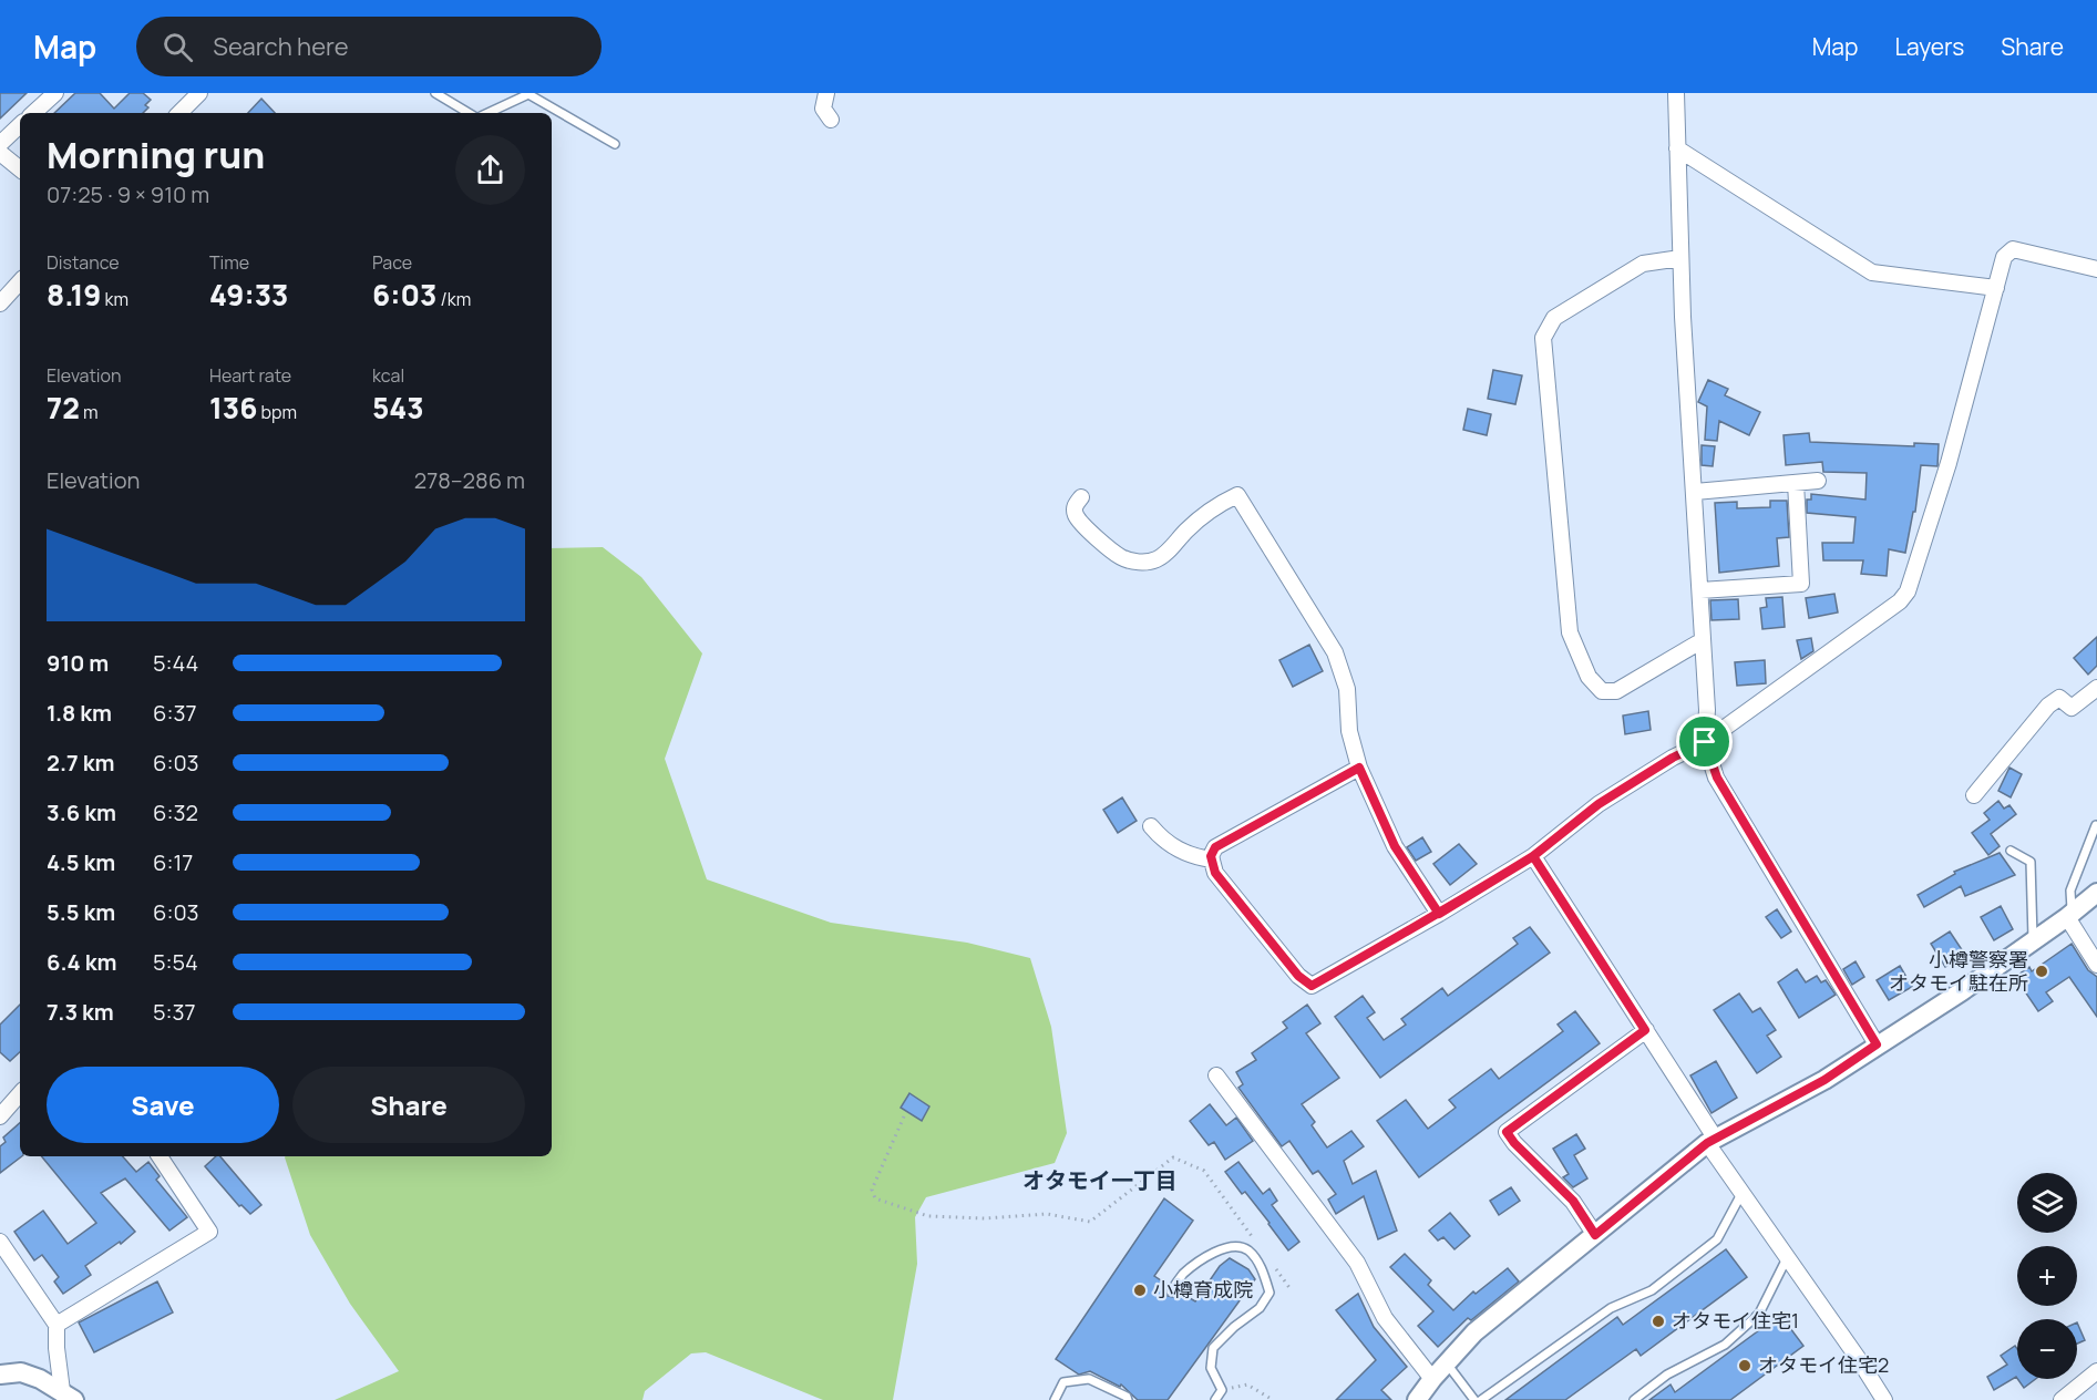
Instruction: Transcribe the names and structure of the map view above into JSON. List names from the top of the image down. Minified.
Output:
{"districts":["オタモイ一丁目"],"places":["小樽警察署 オタモイ駐在所","小樽育成院","オタモイ住宅1","オタモイ住宅2"],"page":{"header":"Map","search":"Search here","nav":["Map","Layers","Share"],"heading":["Morning run","07:25 · 9 × 910 m"],"stats":[["Distance","8.19 km"],["Time","49:33"],["Pace","6:03 /km"],["Elevation","72 m"],["Heart rate","136 bpm"],["kcal","543"]],"chart":["Elevation","278–286 m"],"list":[{"name":"910 m","note":"5:44"},{"name":"1.8 km","note":"6:37"},{"name":"2.7 km","note":"6:03"},{"name":"3.6 km","note":"6:32"},{"name":"4.5 km","note":"6:17"},{"name":"5.5 km","note":"6:03"},{"name":"6.4 km","note":"5:54"},{"name":"7.3 km","note":"5:37"}],"buttons":["Save","Share"],"map_buttons":["+","−"]}}
